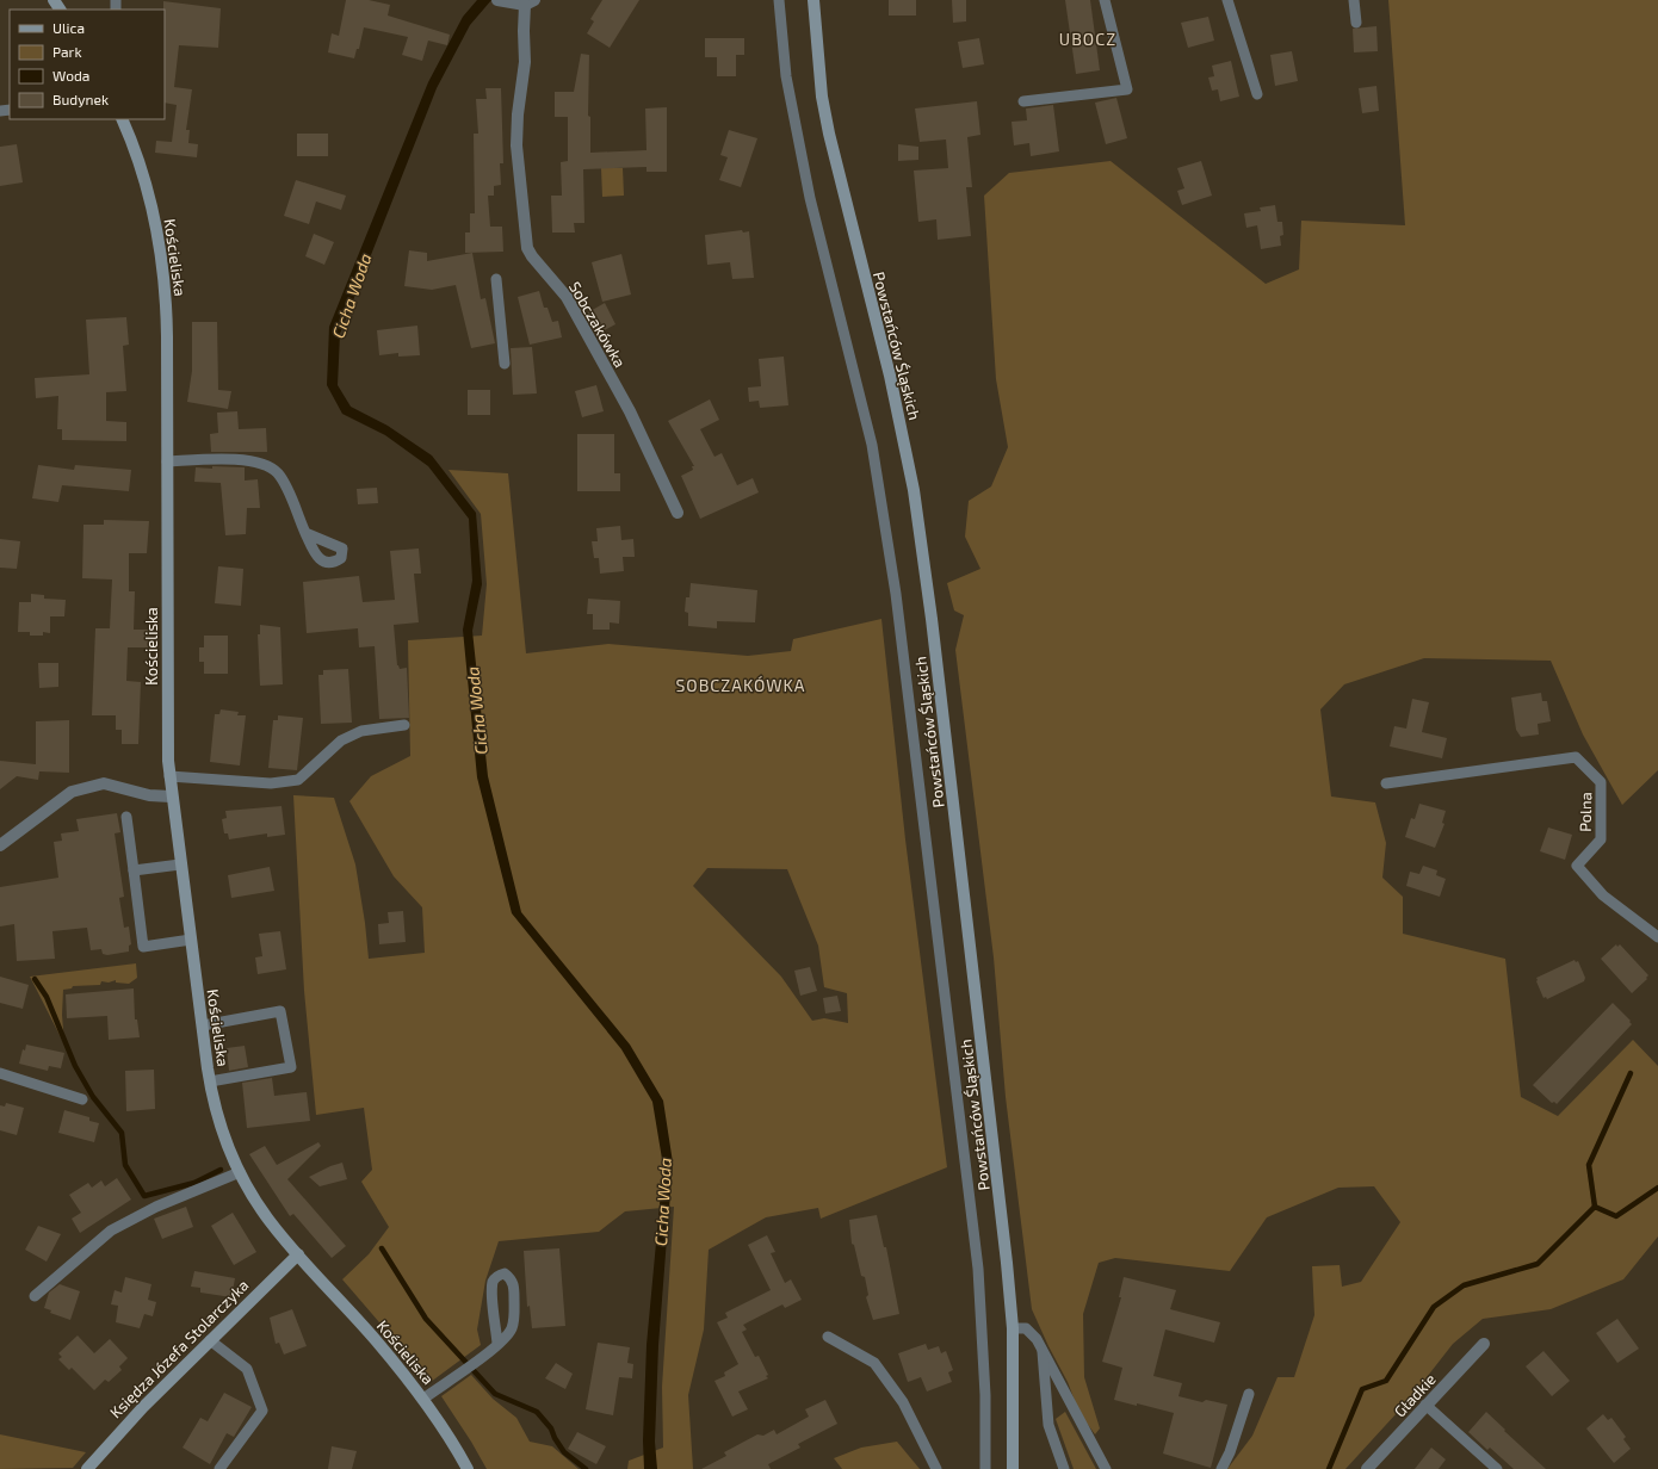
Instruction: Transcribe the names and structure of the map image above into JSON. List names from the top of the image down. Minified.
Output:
{"streets":{"street":["Kościeliska","Sobczakówka","Powstańców Śląskich","Księdza Józefa Stolarczyka","Gładkie"],"lane":["Polna"]},"crossings":[["Kościeliska","Księdza Józefa Stolarczyka"]],"districts":["UBOCZ","SOBCZAKÓWKA"],"water":["Cicha Woda"],"legend":["Ulica","Park","Woda","Budynek"]}
